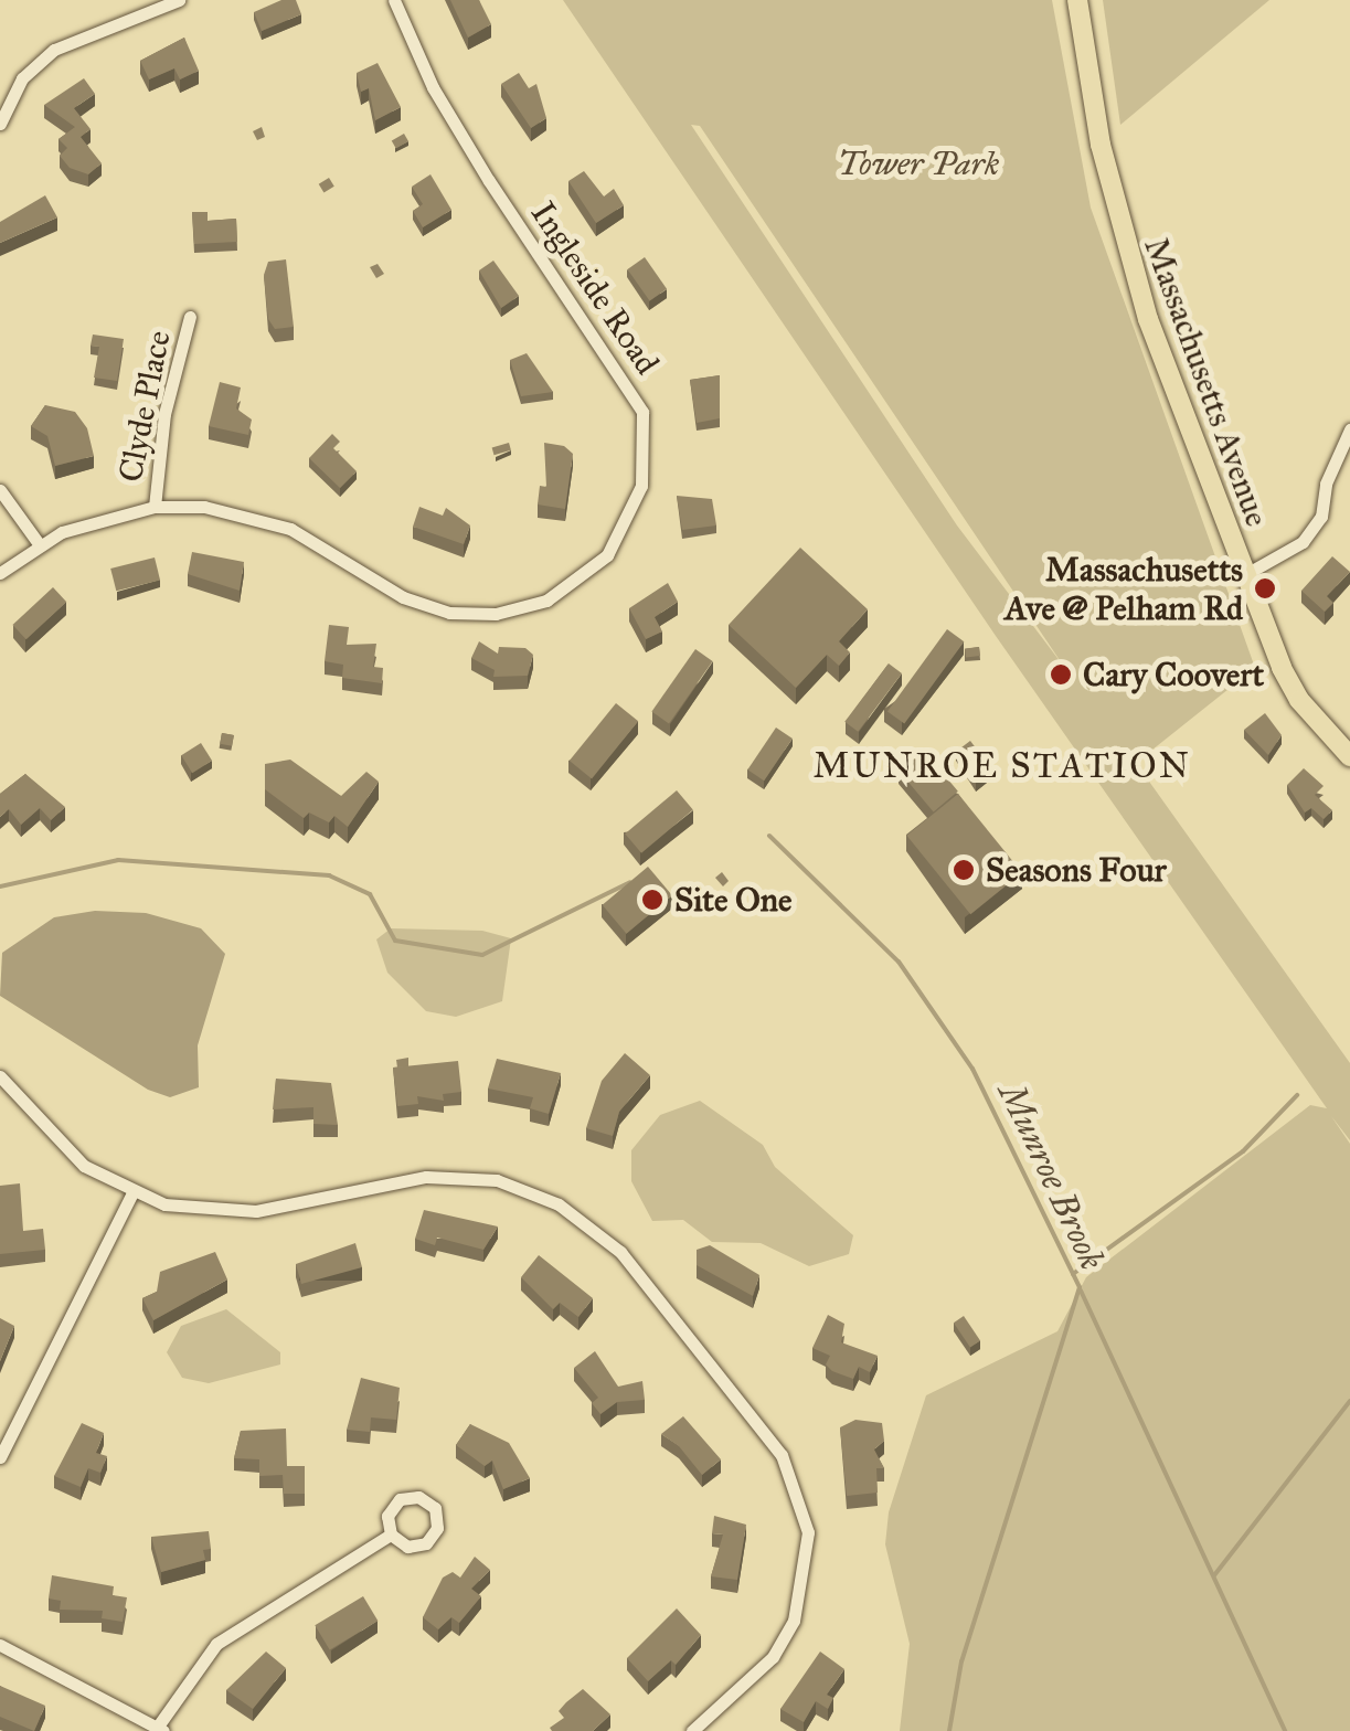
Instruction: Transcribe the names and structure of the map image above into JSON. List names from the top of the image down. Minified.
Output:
{"streets":{"main road":["Massachusetts Avenue"],"street":["Ingleside Road","Clyde Place"]},"crossings":[["Ingleside Road","Clyde Place"]],"districts":["MUNROE STATION"],"water":["Munroe Brook"],"parks":["Tower Park"],"places":["Massachusetts Ave @ Pelham Rd","Cary Coovert","Seasons Four","Site One"]}
